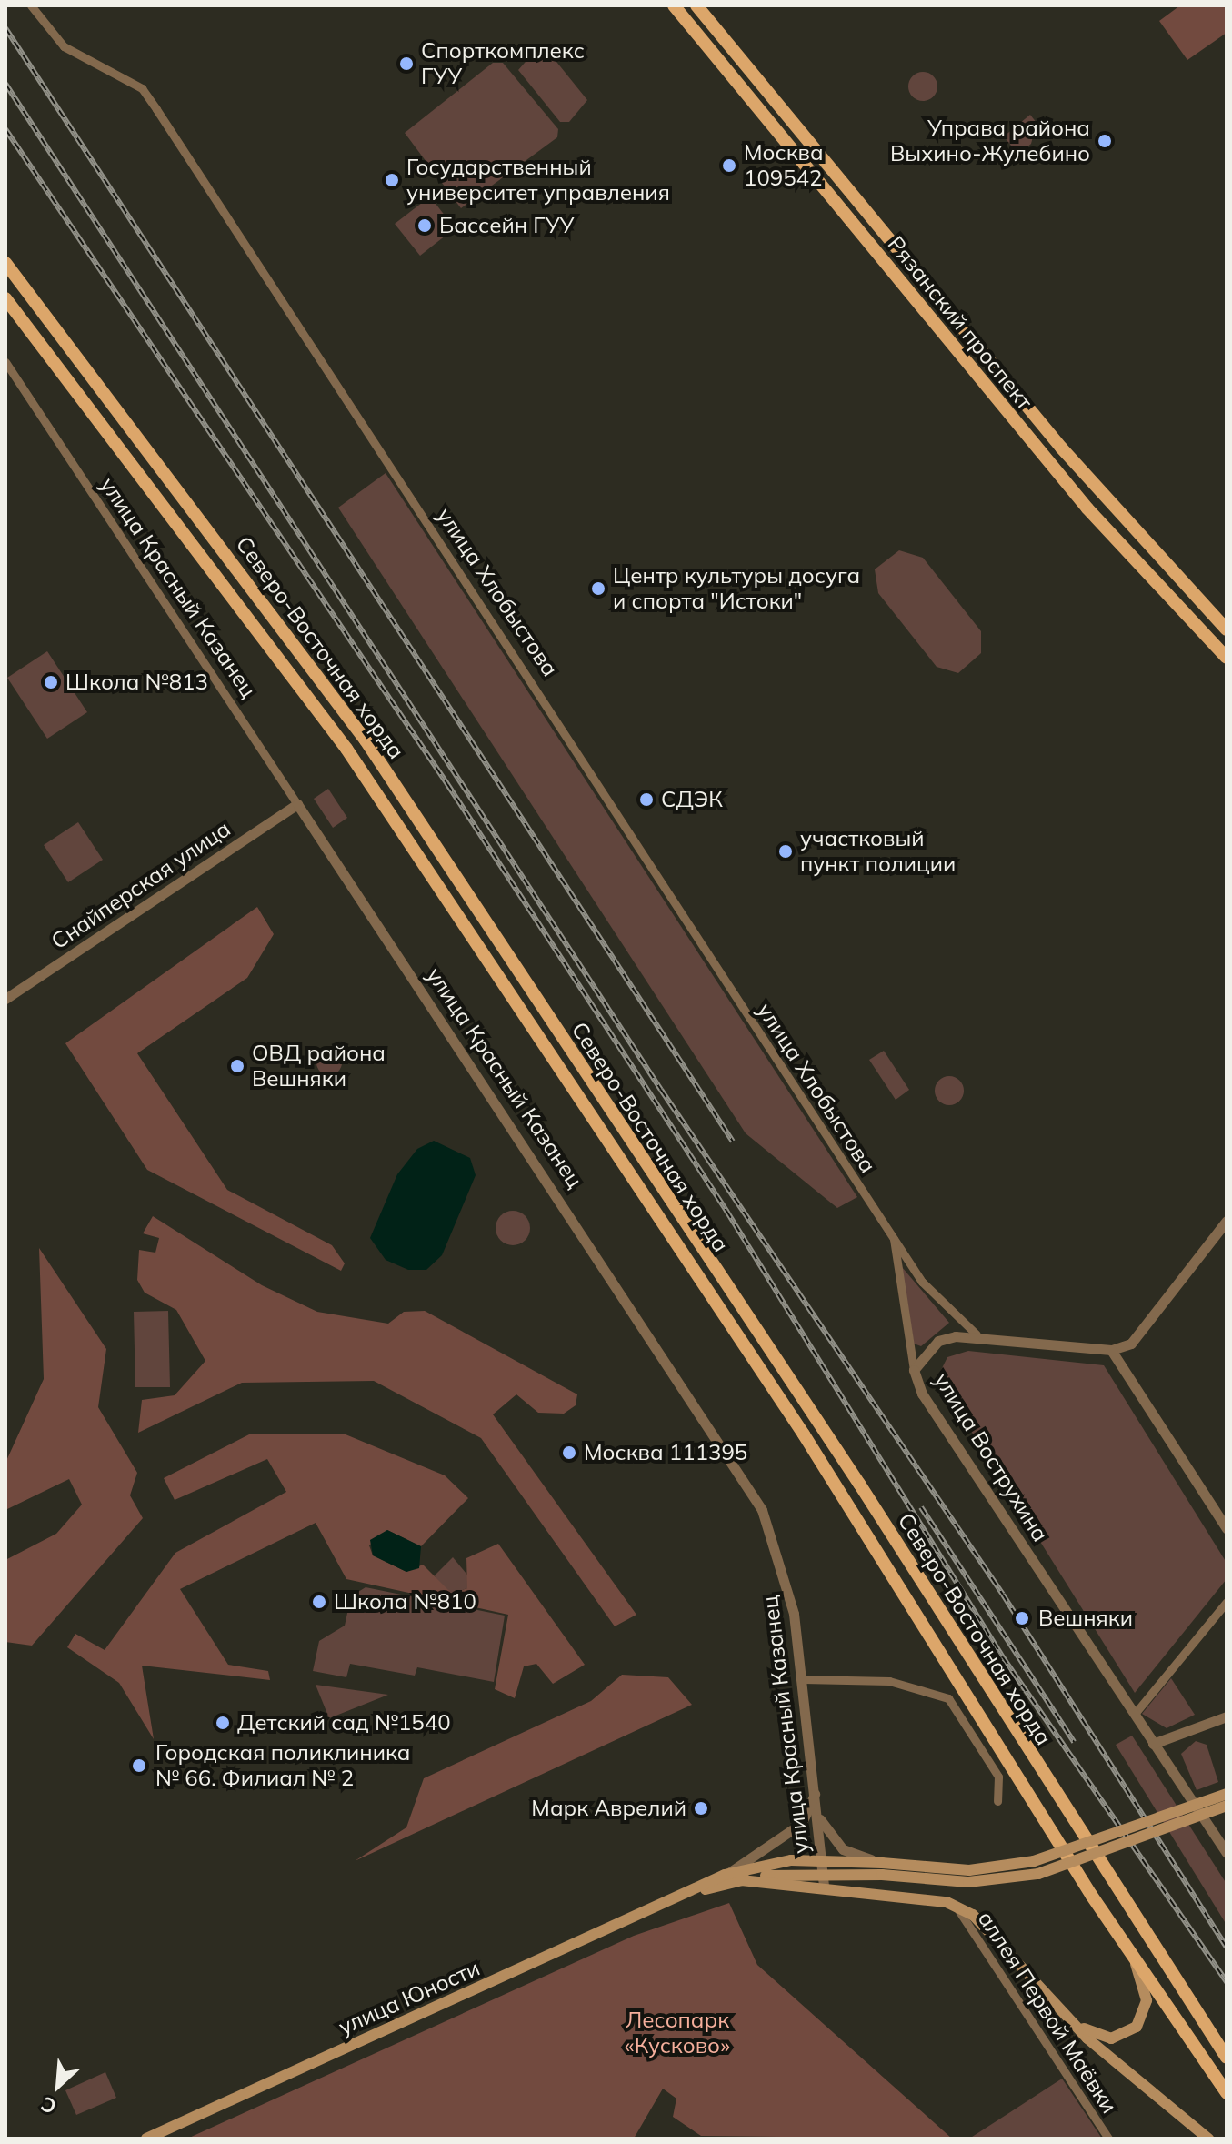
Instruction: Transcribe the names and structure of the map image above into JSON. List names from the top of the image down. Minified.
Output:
{"streets":{"main road":["Рязанский проспект","Северо-Восточная хорда","улица Юности"],"street":["улица Красный Казанец","улица Хлобыстова","Снайперская улица","улица Вострухина","аллея Первой Маёвки"]},"crossings":[["улица Красный Казанец","Снайперская улица"],["улица Красный Казанец","улица Юности"],["улица Хлобыстова","улица Вострухина"]],"parks":["Лесопарк «Кусково»"],"places":["Спорткомплекс ГУУ","Управа района Выхино-Жулебино","Москва 109542","Государственный университет управления","Бассейн ГУУ","Центр культуры досуга и спорта \"Истоки\"","Школа №813","СДЭК","участковый пункт полиции","ОВД района Вешняки","Москва 111395","Школа №810","Вешняки","Детский сад №1540","Городская поликлиника № 66. Филиал № 2","Марк Аврелий"],"north":"bottom left"}
